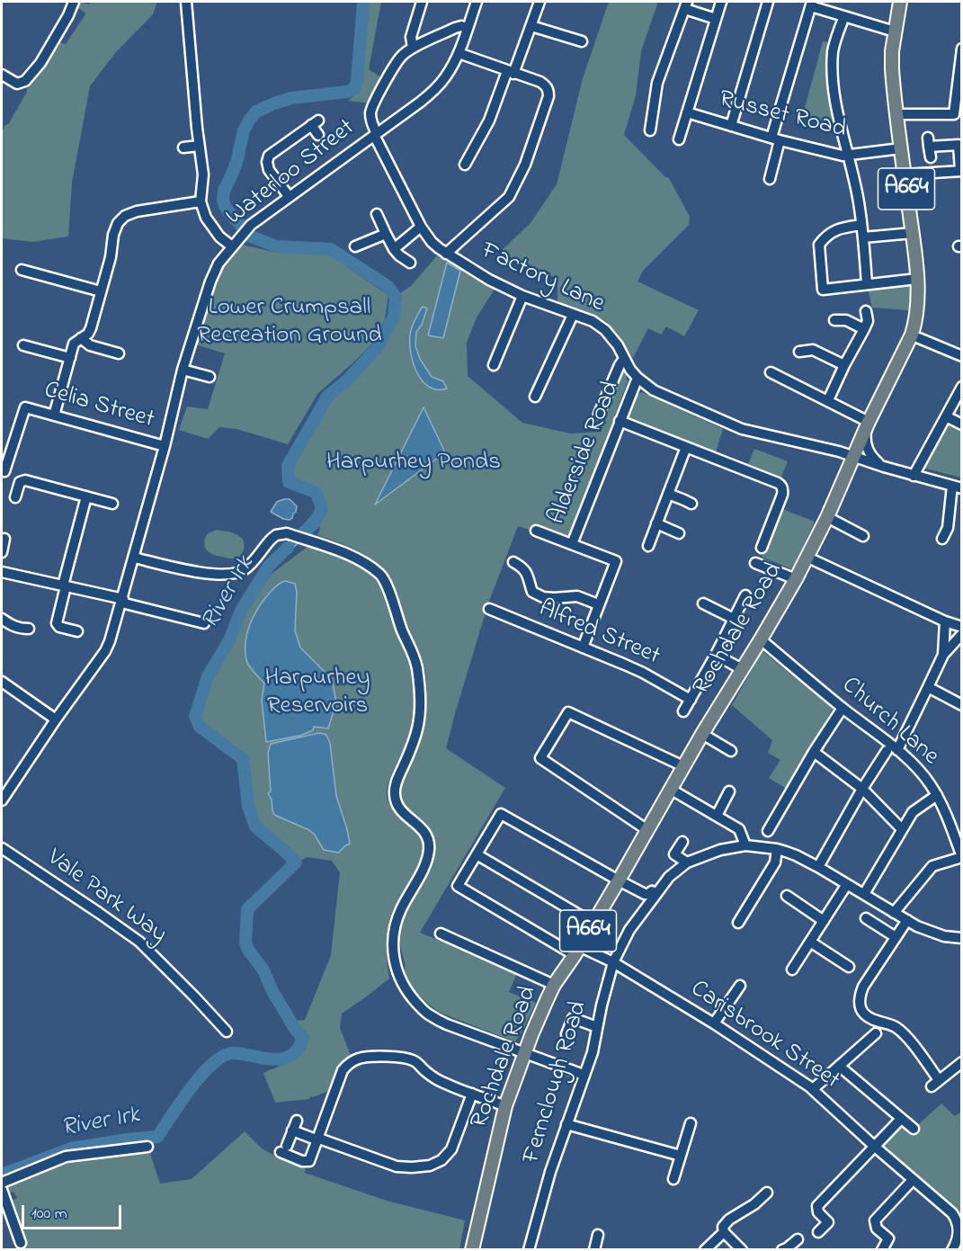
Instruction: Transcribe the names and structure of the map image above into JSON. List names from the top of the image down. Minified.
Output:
{"streets":{"main road":["A664","Rochdale Road"],"street":["Russet Road","Waterloo Street","Factory Lane","Celia Street","Alderside Road","Alfred Street","Church Lane","Vale Park Way","Carisbrook Street","Fernclough Road"]},"crossings":[["Russet Road","Rochdale Road"],["Waterloo Street","Factory Lane"],["Waterloo Street","Celia Street"],["Factory Lane","Alderside Road"],["Factory Lane","Rochdale Road"],["Alderside Road","Alfred Street"],["Rochdale Road","Church Lane"],["Rochdale Road","Carisbrook Street"],["Carisbrook Street","Fernclough Road"]],"water":["River Irk"],"parks":["Lower Crumpsall Recreation Ground","Harpurhey Ponds","Harpurhey Reservoirs"],"scale_bar":"100 m"}
